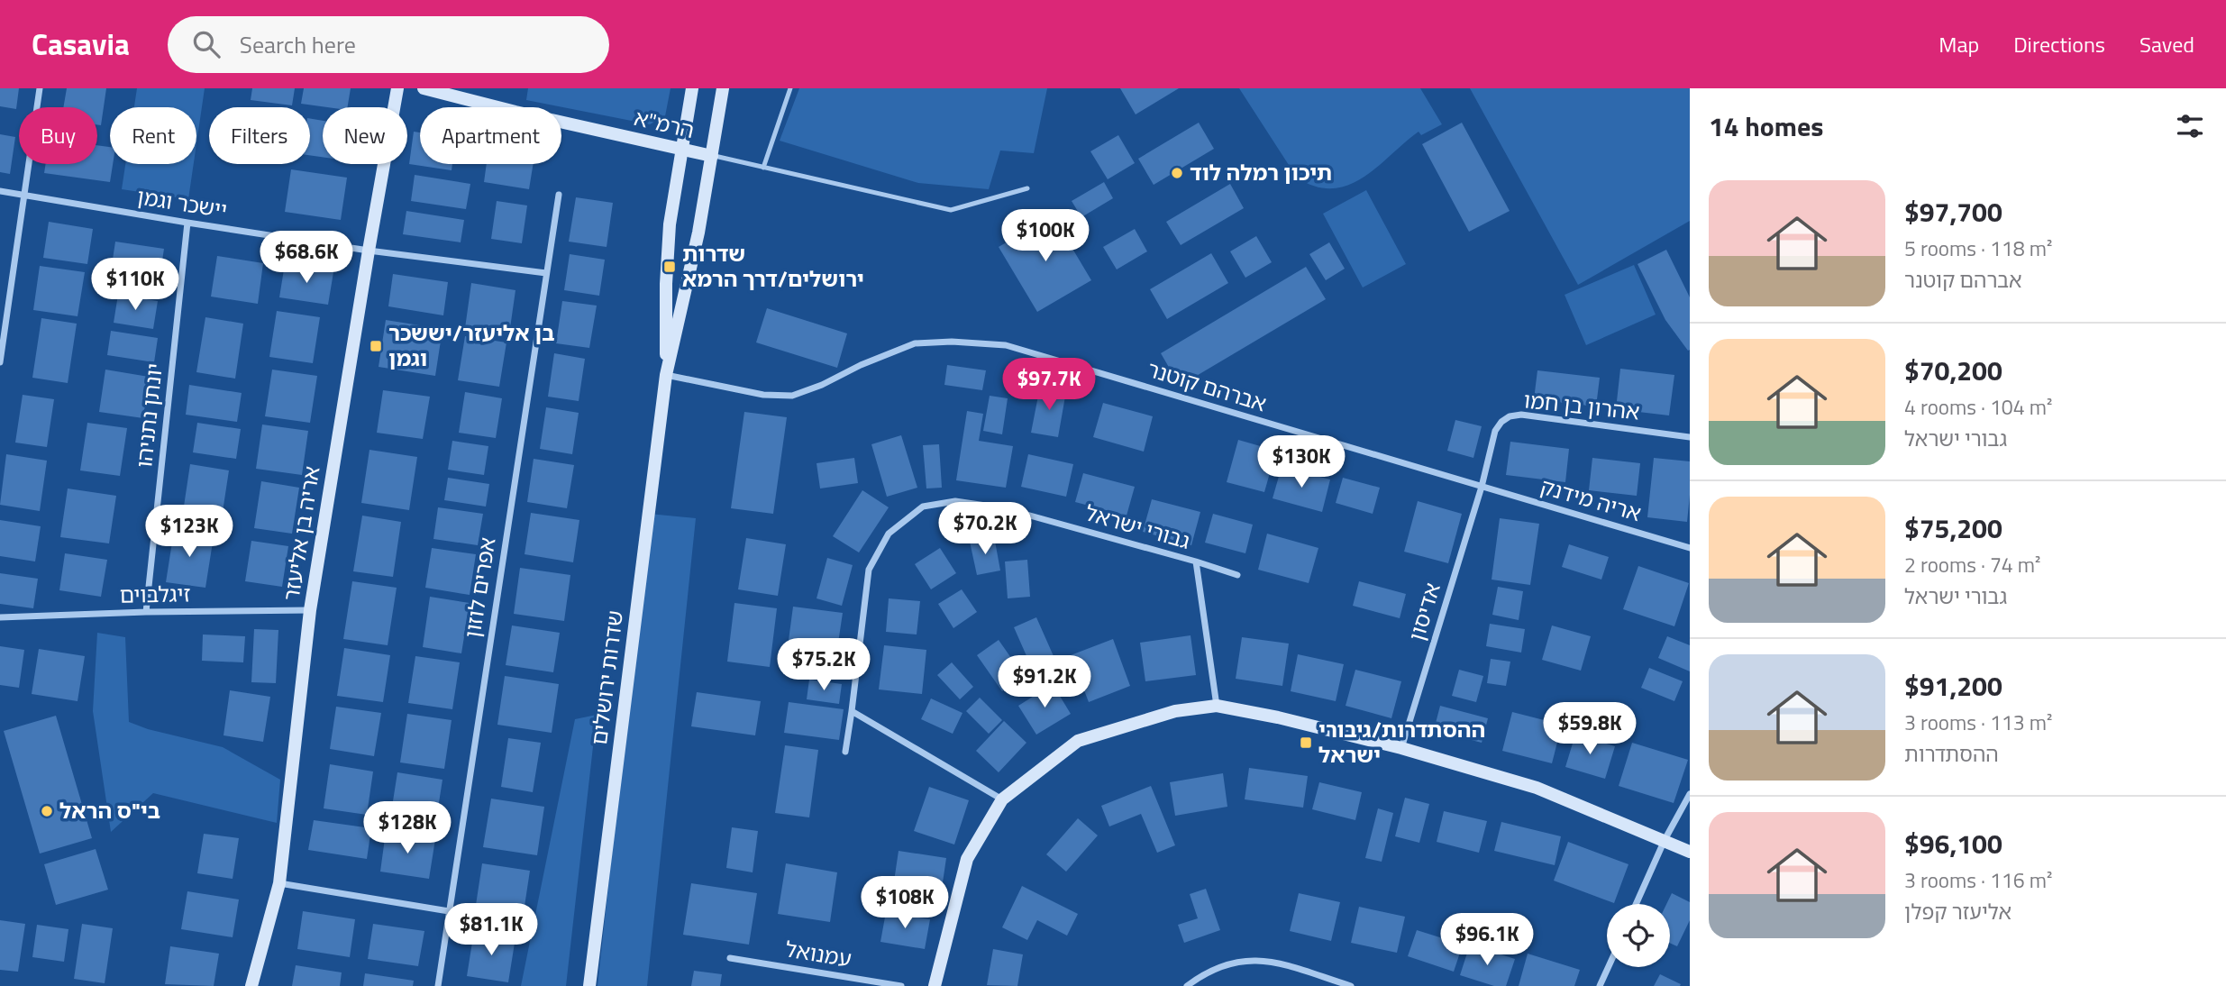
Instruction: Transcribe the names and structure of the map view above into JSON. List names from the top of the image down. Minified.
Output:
{"streets":{"street":["הרמ\"א","יישכר וגמן","אברהם קוטנר","אהרון בן חמו","יונתן נתניהו","אריה מידנק","גבורי ישראל","אריה בן אליעזר","אפרים לוזון","זיגלבוים","אדיסון","שדרות ירושלים","עמנואל"]},"crossings":[["הרמ\"א","שדרות ירושלים"],["יישכר וגמן","יונתן נתניהו"],["יישכר וגמן","אריה בן אליעזר"],["יישכר וגמן","אפרים לוזון"],["אברהם קוטנר","אהרון בן חמו"],["אברהם קוטנר","אריה מידנק"],["אברהם קוטנר","אדיסון"],["אברהם קוטנר","שדרות ירושלים"],["אהרון בן חמו","אריה מידנק"],["אהרון בן חמו","אדיסון"],["יונתן נתניהו","זיגלבוים"],["אריה מידנק","אדיסון"],["אריה בן אליעזר","זיגלבוים"]],"places":{"other":["תיכון רמלה לוד","בי\"ס הראל"],"transit":["שדרות ירושלים/דרך הרמא","בן אליעזר/יששכר וגמן","ההסתדרות/גיבורי ישראל"]},"page":{"header":"Casavia","search":"Search here","nav":["Map","Directions","Saved"],"heading":"14 homes","chip":["Buy","Rent","Filters","New","Apartment"],"list":[{"name":"$97,700","note":"5 rooms · 118 m² · אברהם קוטנר"},{"name":"$70,200","note":"4 rooms · 104 m² · גבורי ישראל"},{"name":"$75,200","note":"2 rooms · 74 m² · גבורי ישראל"},{"name":"$91,200","note":"3 rooms · 113 m² · ההסתדרות"},{"name":"$96,100","note":"3 rooms · 116 m² · אליעזר קפלן"}],"price":["$100K","$68.6K","$110K","$97.7K","$130K","$70.2K","$123K","$75.2K","$91.2K","$59.8K","$128K","$108K","$81.1K","$96.1K"]}}
